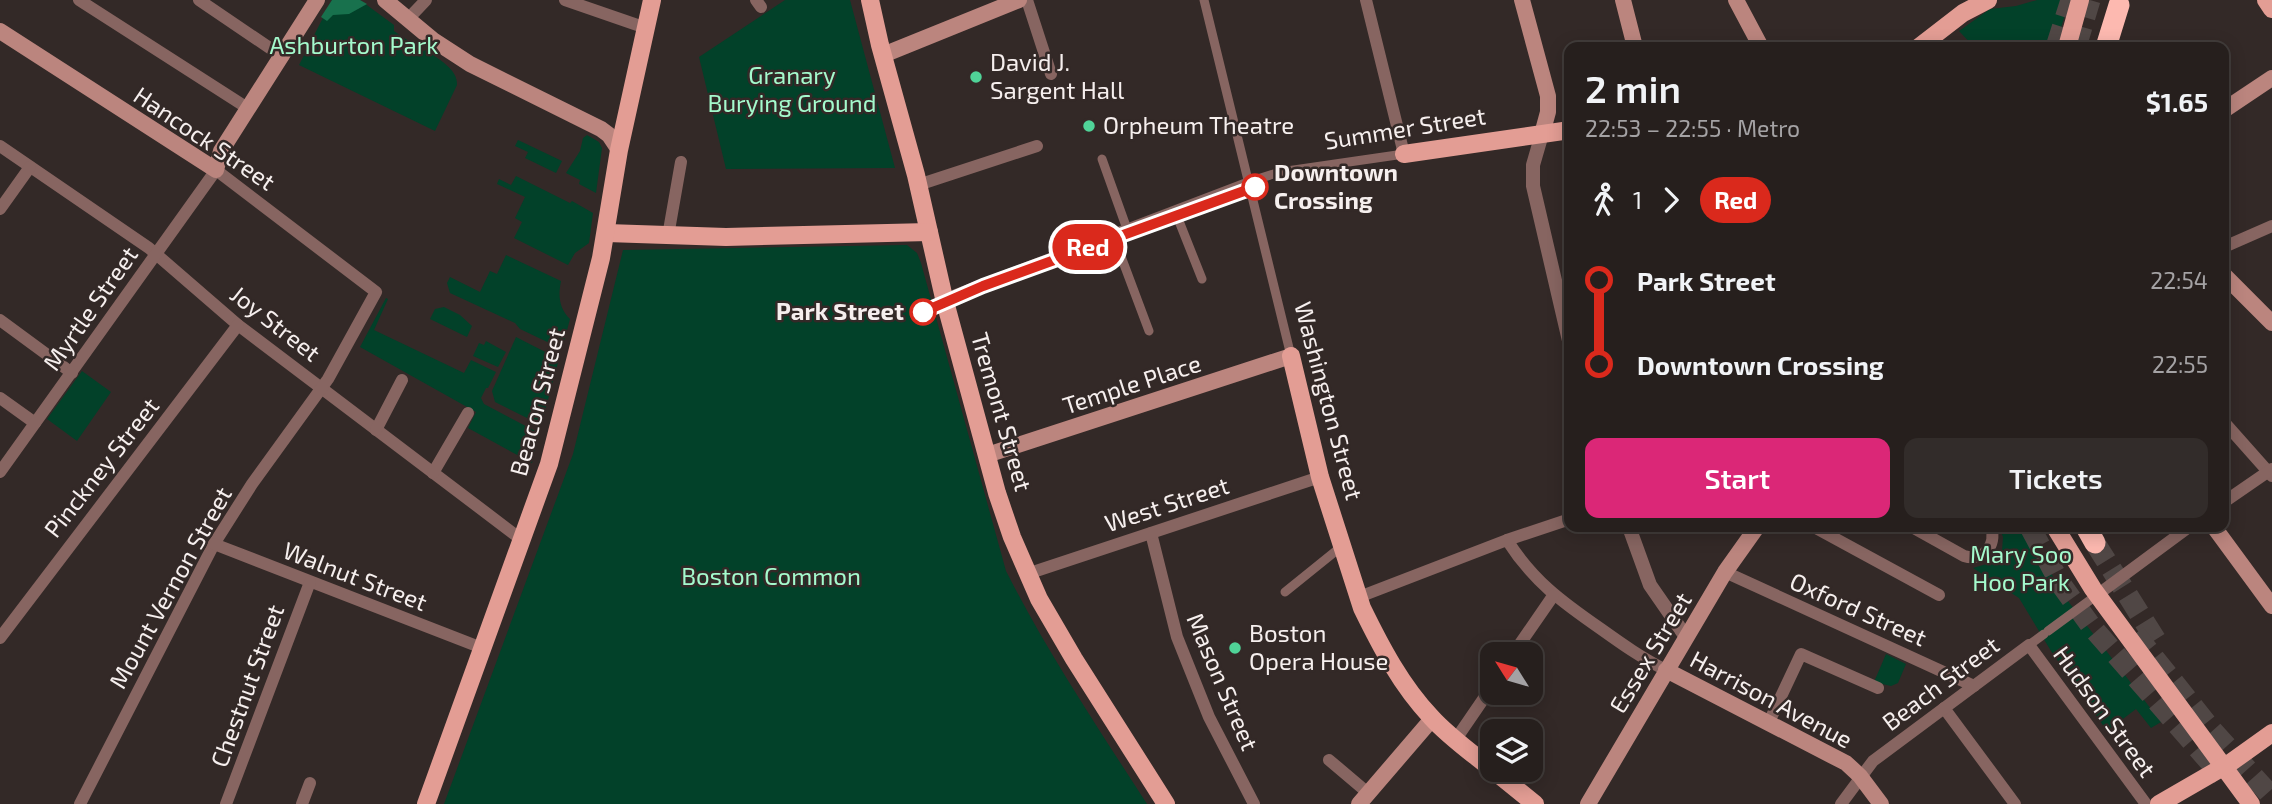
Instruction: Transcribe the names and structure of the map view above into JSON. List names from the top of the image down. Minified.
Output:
{"streets":{"main road":["Summer Street","Hancock Street","Temple Place","Washington Street","Beacon Street","Tremont Street","Essex Street","Harrison Avenue"],"street":["Myrtle Street","Joy Street","Pinckney Street","West Street","Walnut Street","Mount Vernon Street","Oxford Street","Mason Street","Beach Street","Chestnut Street","Hudson Street"]},"crossings":[["Summer Street","Washington Street"],["Summer Street","Tremont Street"],["Hancock Street","Myrtle Street"],["Hancock Street","Mount Vernon Street"],["Myrtle Street","Joy Street"],["Joy Street","Beacon Street"],["Joy Street","Pinckney Street"],["Joy Street","Mount Vernon Street"],["Temple Place","Washington Street"],["Temple Place","Tremont Street"],["Washington Street","West Street"],["Beacon Street","Walnut Street"],["Tremont Street","West Street"],["West Street","Mason Street"],["Walnut Street","Mount Vernon Street"],["Walnut Street","Chestnut Street"],["Oxford Street","Essex Street"],["Oxford Street","Beach Street"],["Essex Street","Harrison Avenue"],["Beach Street","Harrison Avenue"],["Beach Street","Hudson Street"]],"parks":["Ashburton Park","Granary Burying Ground","Mary Soo Hoo Park","Boston Common"],"places":["David J. Sargent Hall","Orpheum Theatre","Downtown Crossing","Park Street","Boston Opera House"],"lines":["metro line Red"],"north":"top left","page":{"on_map":"Red","heading":["2 min","22:53 – 22:55 · Metro","$1.65"],"legs":["1","Red"],"list":[{"name":"Park Street","value":"22:54"},{"name":"Downtown Crossing","value":"22:55"}],"buttons":["Start","Tickets"]}}
